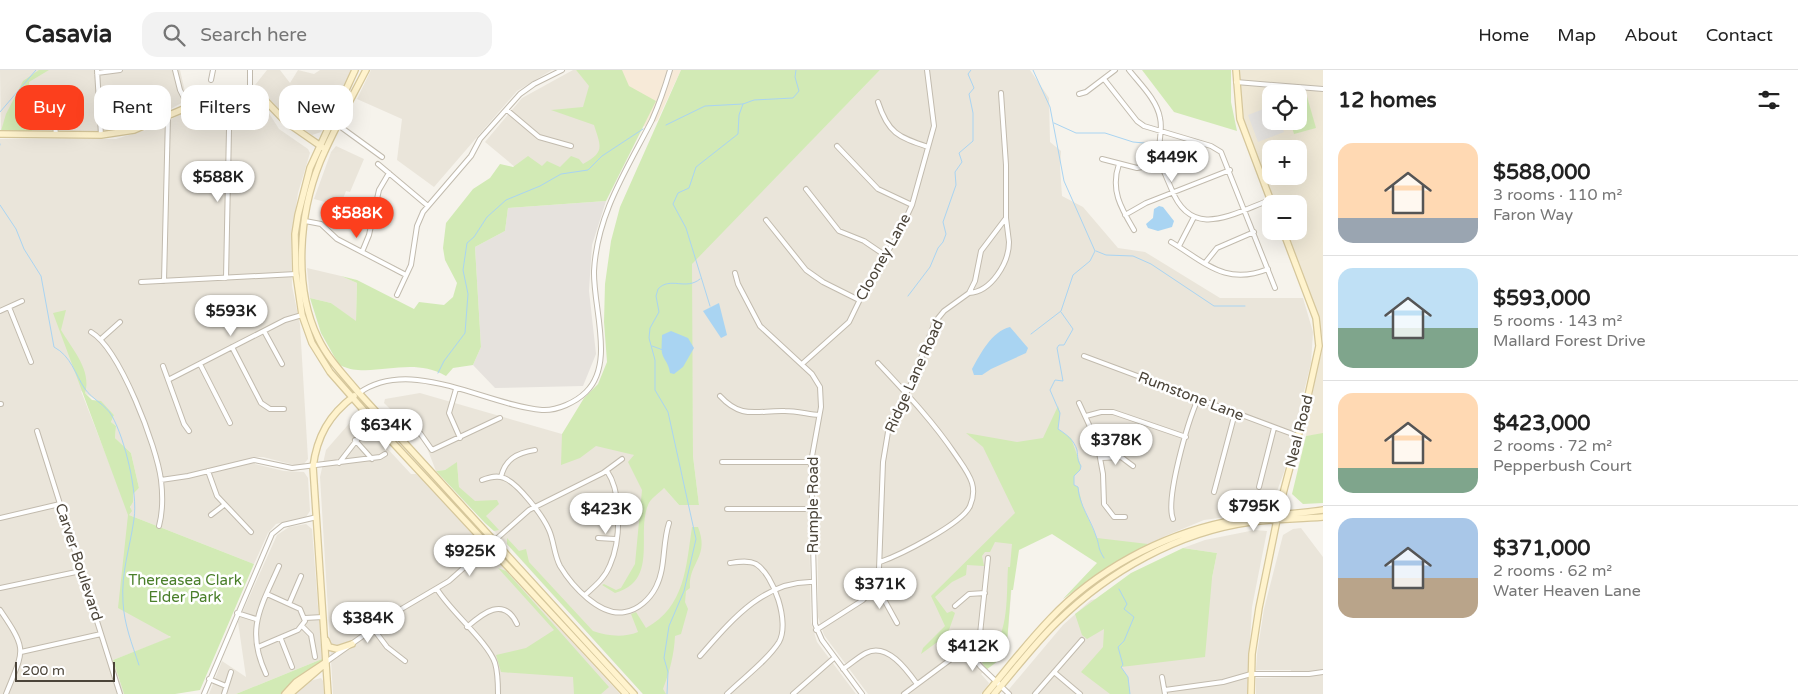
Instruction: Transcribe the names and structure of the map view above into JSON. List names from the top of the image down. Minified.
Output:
{"streets":{"main road":["Neal Road"],"street":["Clooney Lane","Ridge Lane Road","Rumstone Lane","Rumple Road","Carver Boulevard"]},"crossings":[["Clooney Lane","Rumple Road"],["Rumstone Lane","Neal Road"]],"parks":["Thereasea Clark Elder Park"],"scale_bar":"200 m","page":{"header":"Casavia","search":"Search here","nav":["Home","Map","About","Contact"],"heading":"12 homes","map_buttons":["+","−"],"chip":["Buy","Rent","Filters","New"],"list":[{"name":"$588,000","note":"3 rooms · 110 m² · Faron Way"},{"name":"$593,000","note":"5 rooms · 143 m² · Mallard Forest Drive"},{"name":"$423,000","note":"2 rooms · 72 m² · Pepperbush Court"},{"name":"$371,000","note":"2 rooms · 62 m² · Water Heaven Lane"}],"price":["$449K","$588K","$588K","$593K","$634K","$378K","$795K","$423K","$925K","$371K","$384K","$412K"],"scale":"200 m"}}
